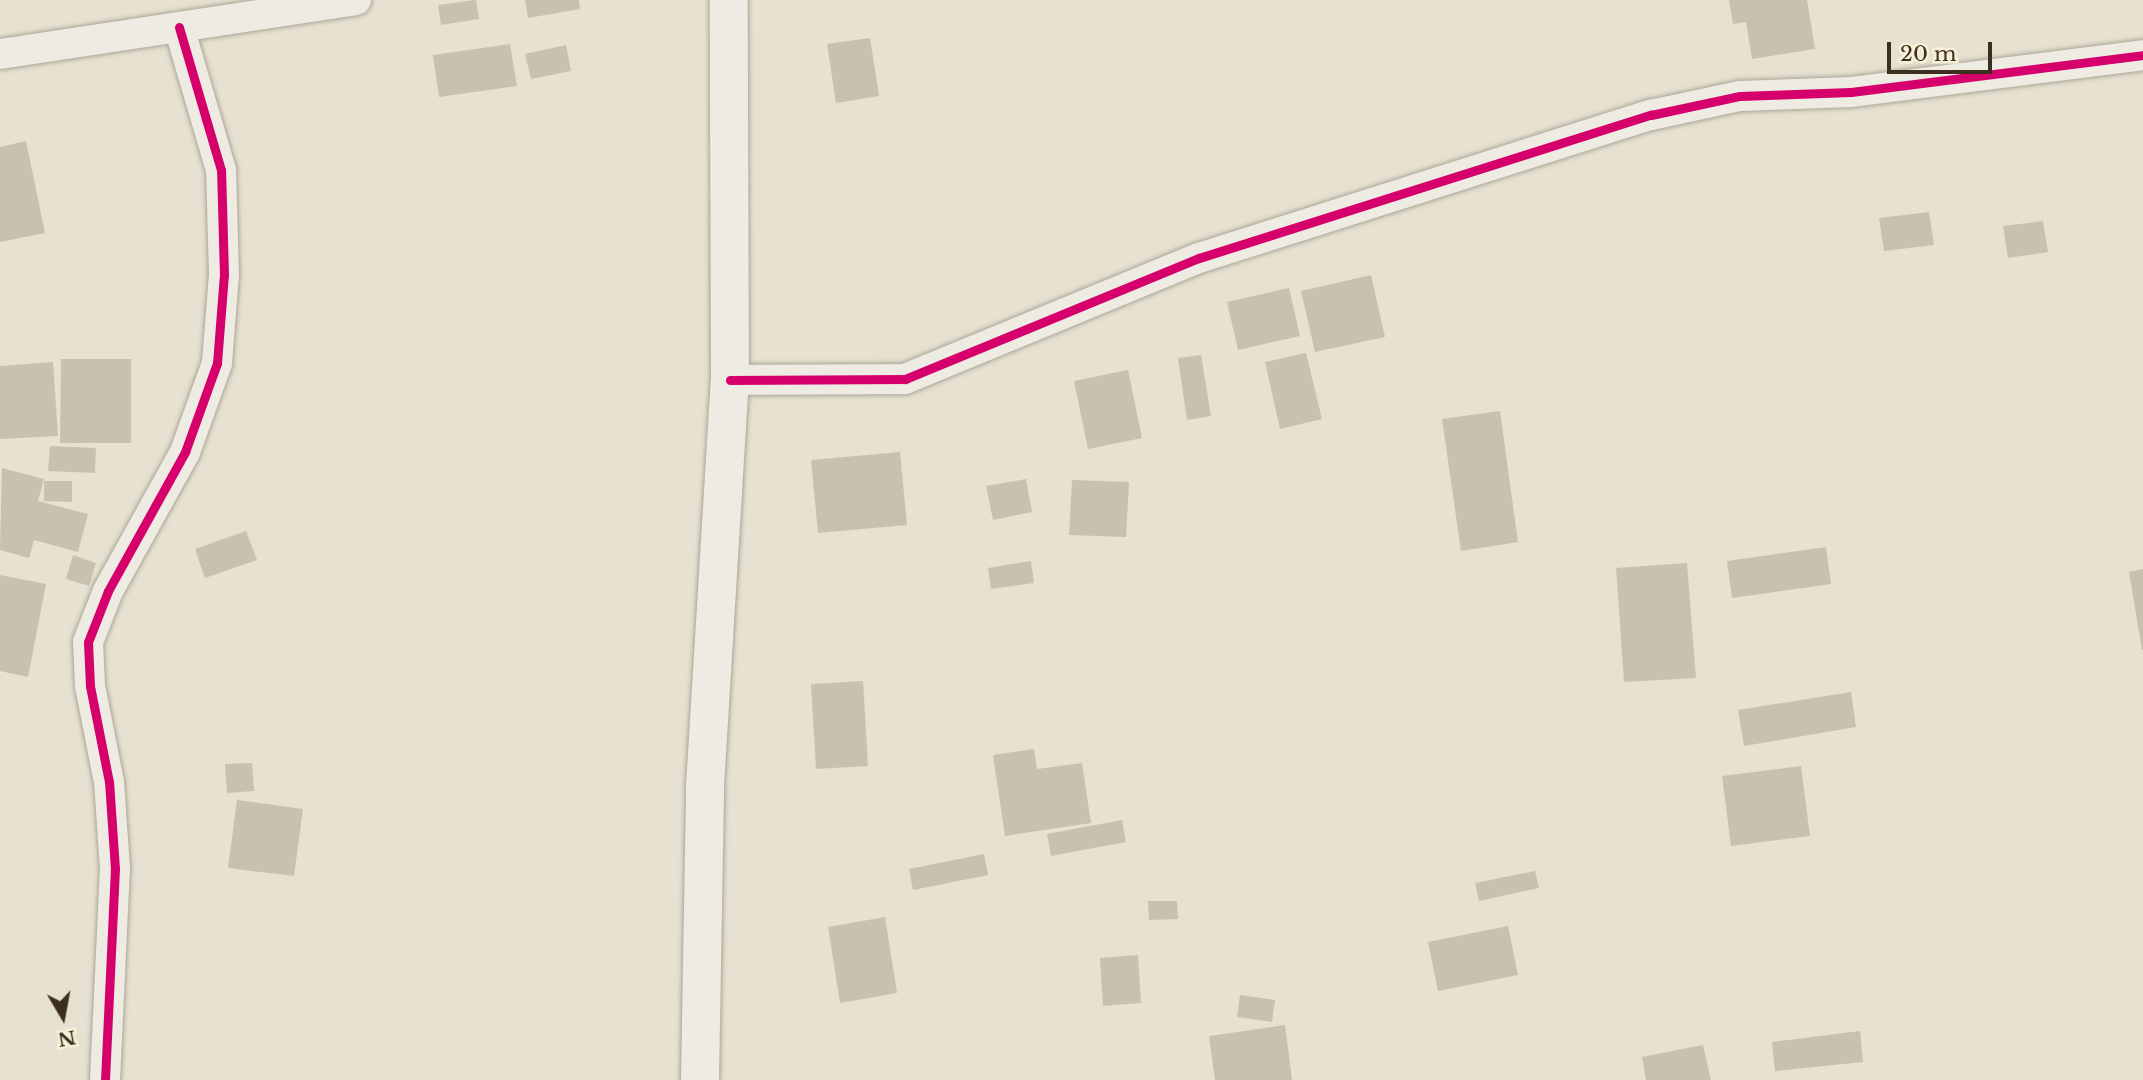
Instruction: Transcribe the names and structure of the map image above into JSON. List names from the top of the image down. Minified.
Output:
{"scale_bar":"20 m","north":"bottom"}
